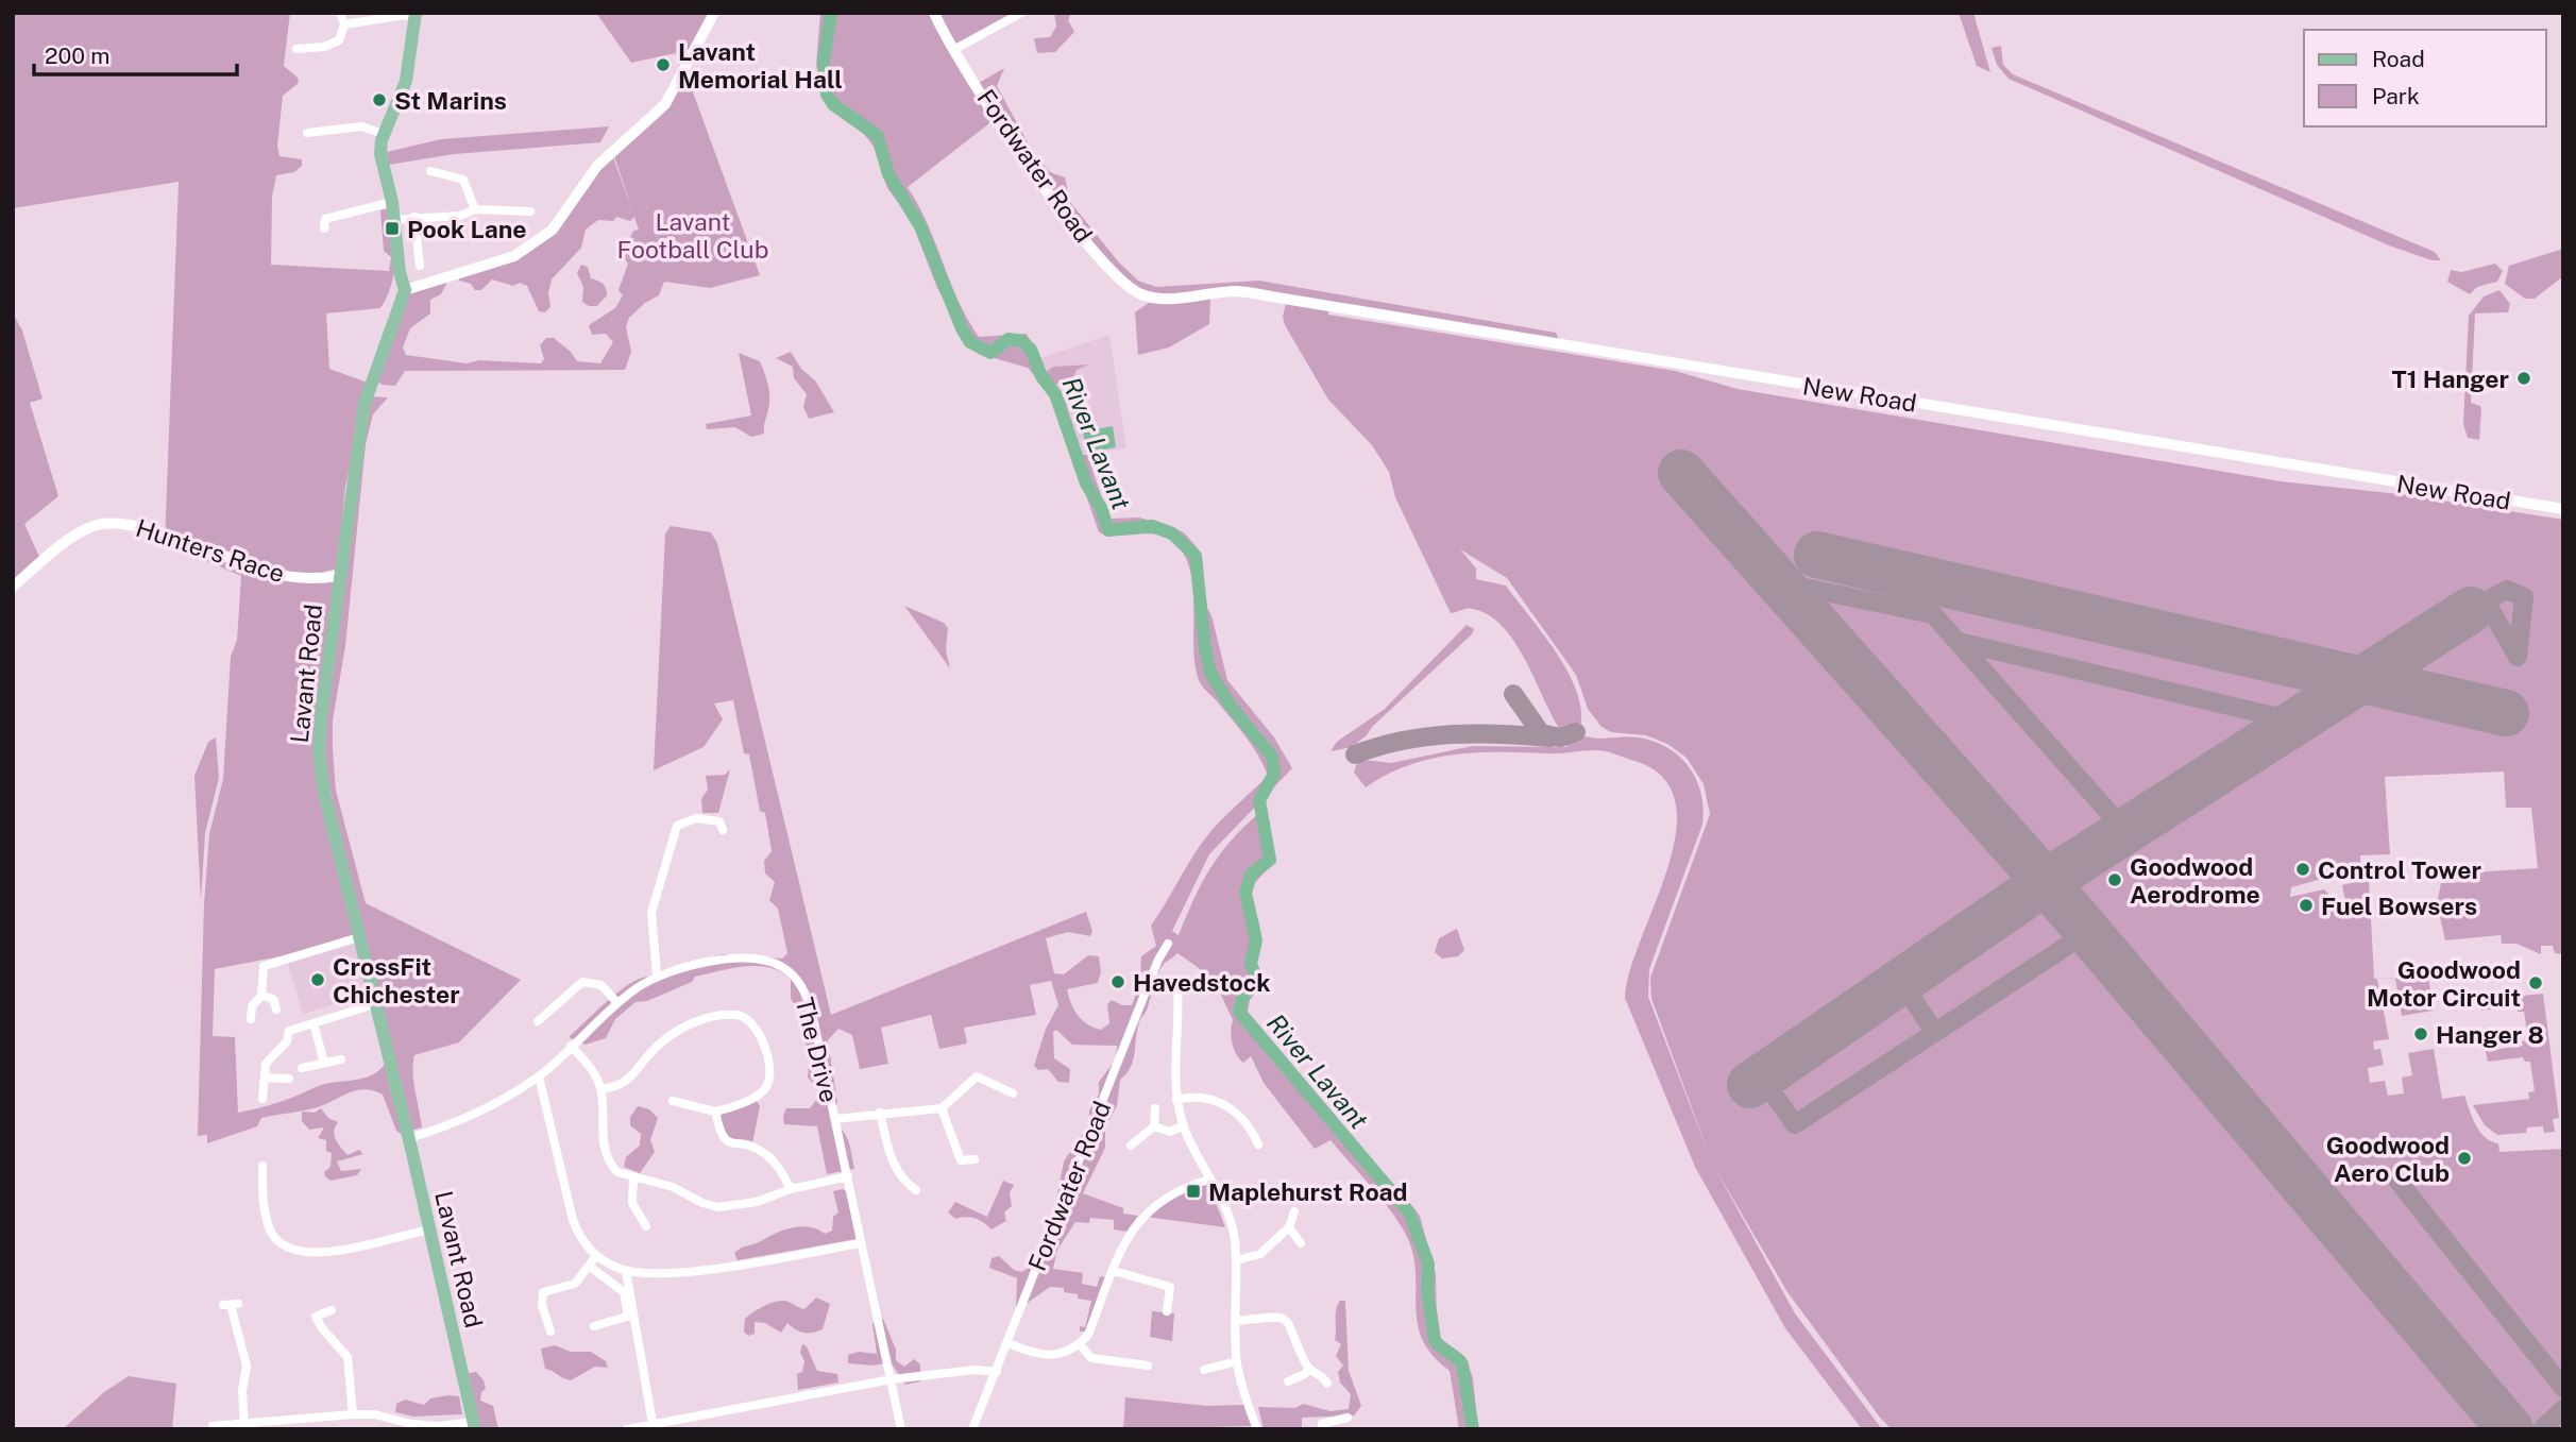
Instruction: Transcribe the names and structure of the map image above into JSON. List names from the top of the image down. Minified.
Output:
{"streets":{"main road":["Lavant Road"],"street":["Fordwater Road","New Road","Hunters Race","The Drive"]},"crossings":[["Fordwater Road","New Road"],["Hunters Race","Lavant Road"],["Lavant Road","The Drive"]],"water":["River Lavant"],"parks":["Lavant Football Club"],"places":{"other":["Lavant Memorial Hall","St Marins","T1 Hanger","Control Tower","Goodwood Aerodrome","Fuel Bowsers","CrossFit Chichester","Havedstock","Goodwood Motor Circuit","Hanger 8","Goodwood Aero Club"],"transit":["Pook Lane","Maplehurst Road"]},"legend":["Road","Park"],"scale_bar":"200 m"}
